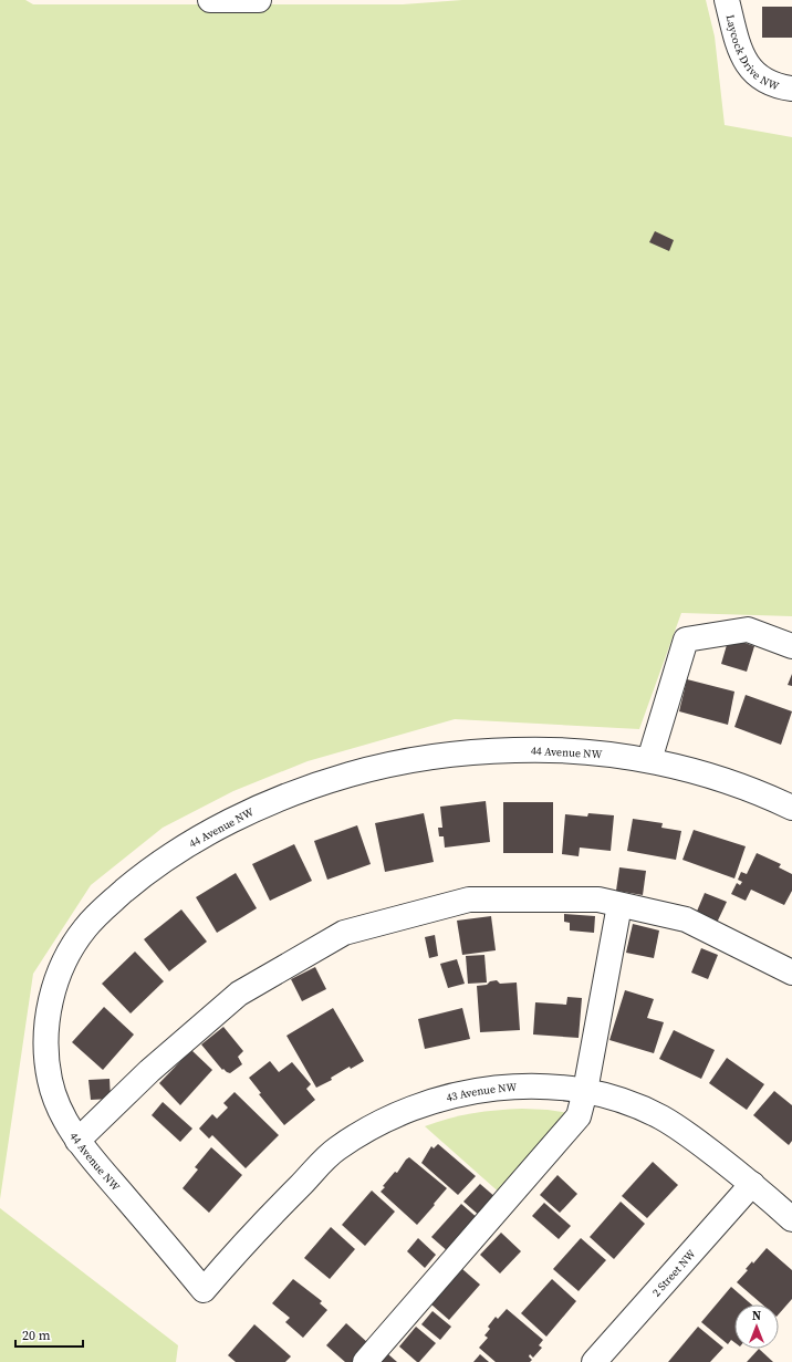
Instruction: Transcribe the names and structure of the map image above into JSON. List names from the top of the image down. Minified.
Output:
{"streets":{"street":["Laycock Drive NW","44 Avenue NW","43 Avenue NW","2 Street NW"]},"crossings":[["44 Avenue NW","43 Avenue NW"],["43 Avenue NW","2 Street NW"]],"scale_bar":"20 m","north":"top"}
